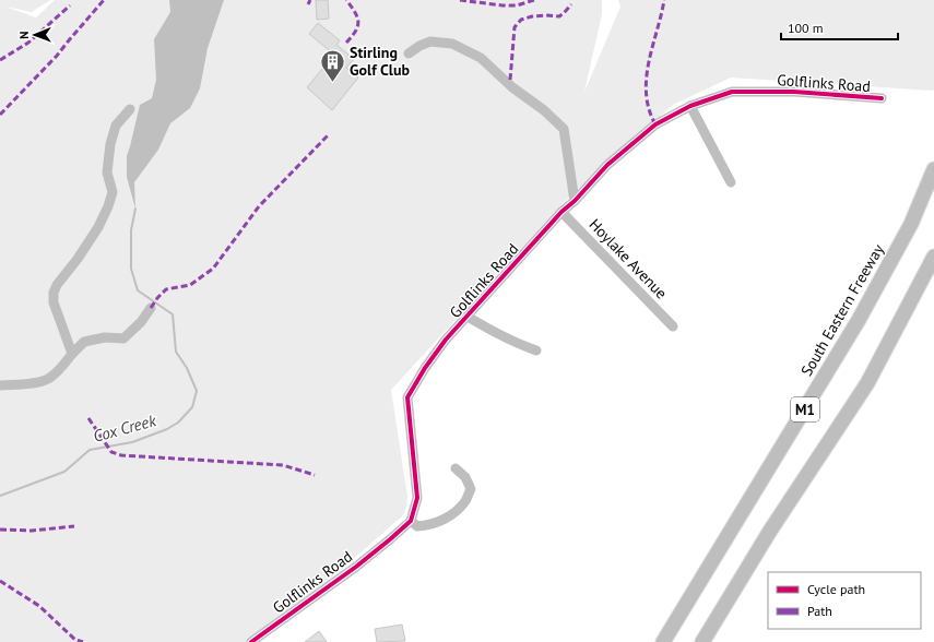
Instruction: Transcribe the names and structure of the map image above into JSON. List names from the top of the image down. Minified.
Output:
{"streets":{"highway":["South Eastern Freeway","M1"],"street":["Golflinks Road","Hoylake Avenue"]},"crossings":[["Golflinks Road","Hoylake Avenue"]],"water":["Cox Creek"],"places":{"building":["Stirling Golf Club"]},"legend":["Cycle path","Path"],"scale_bar":"100 m","north":"left"}
